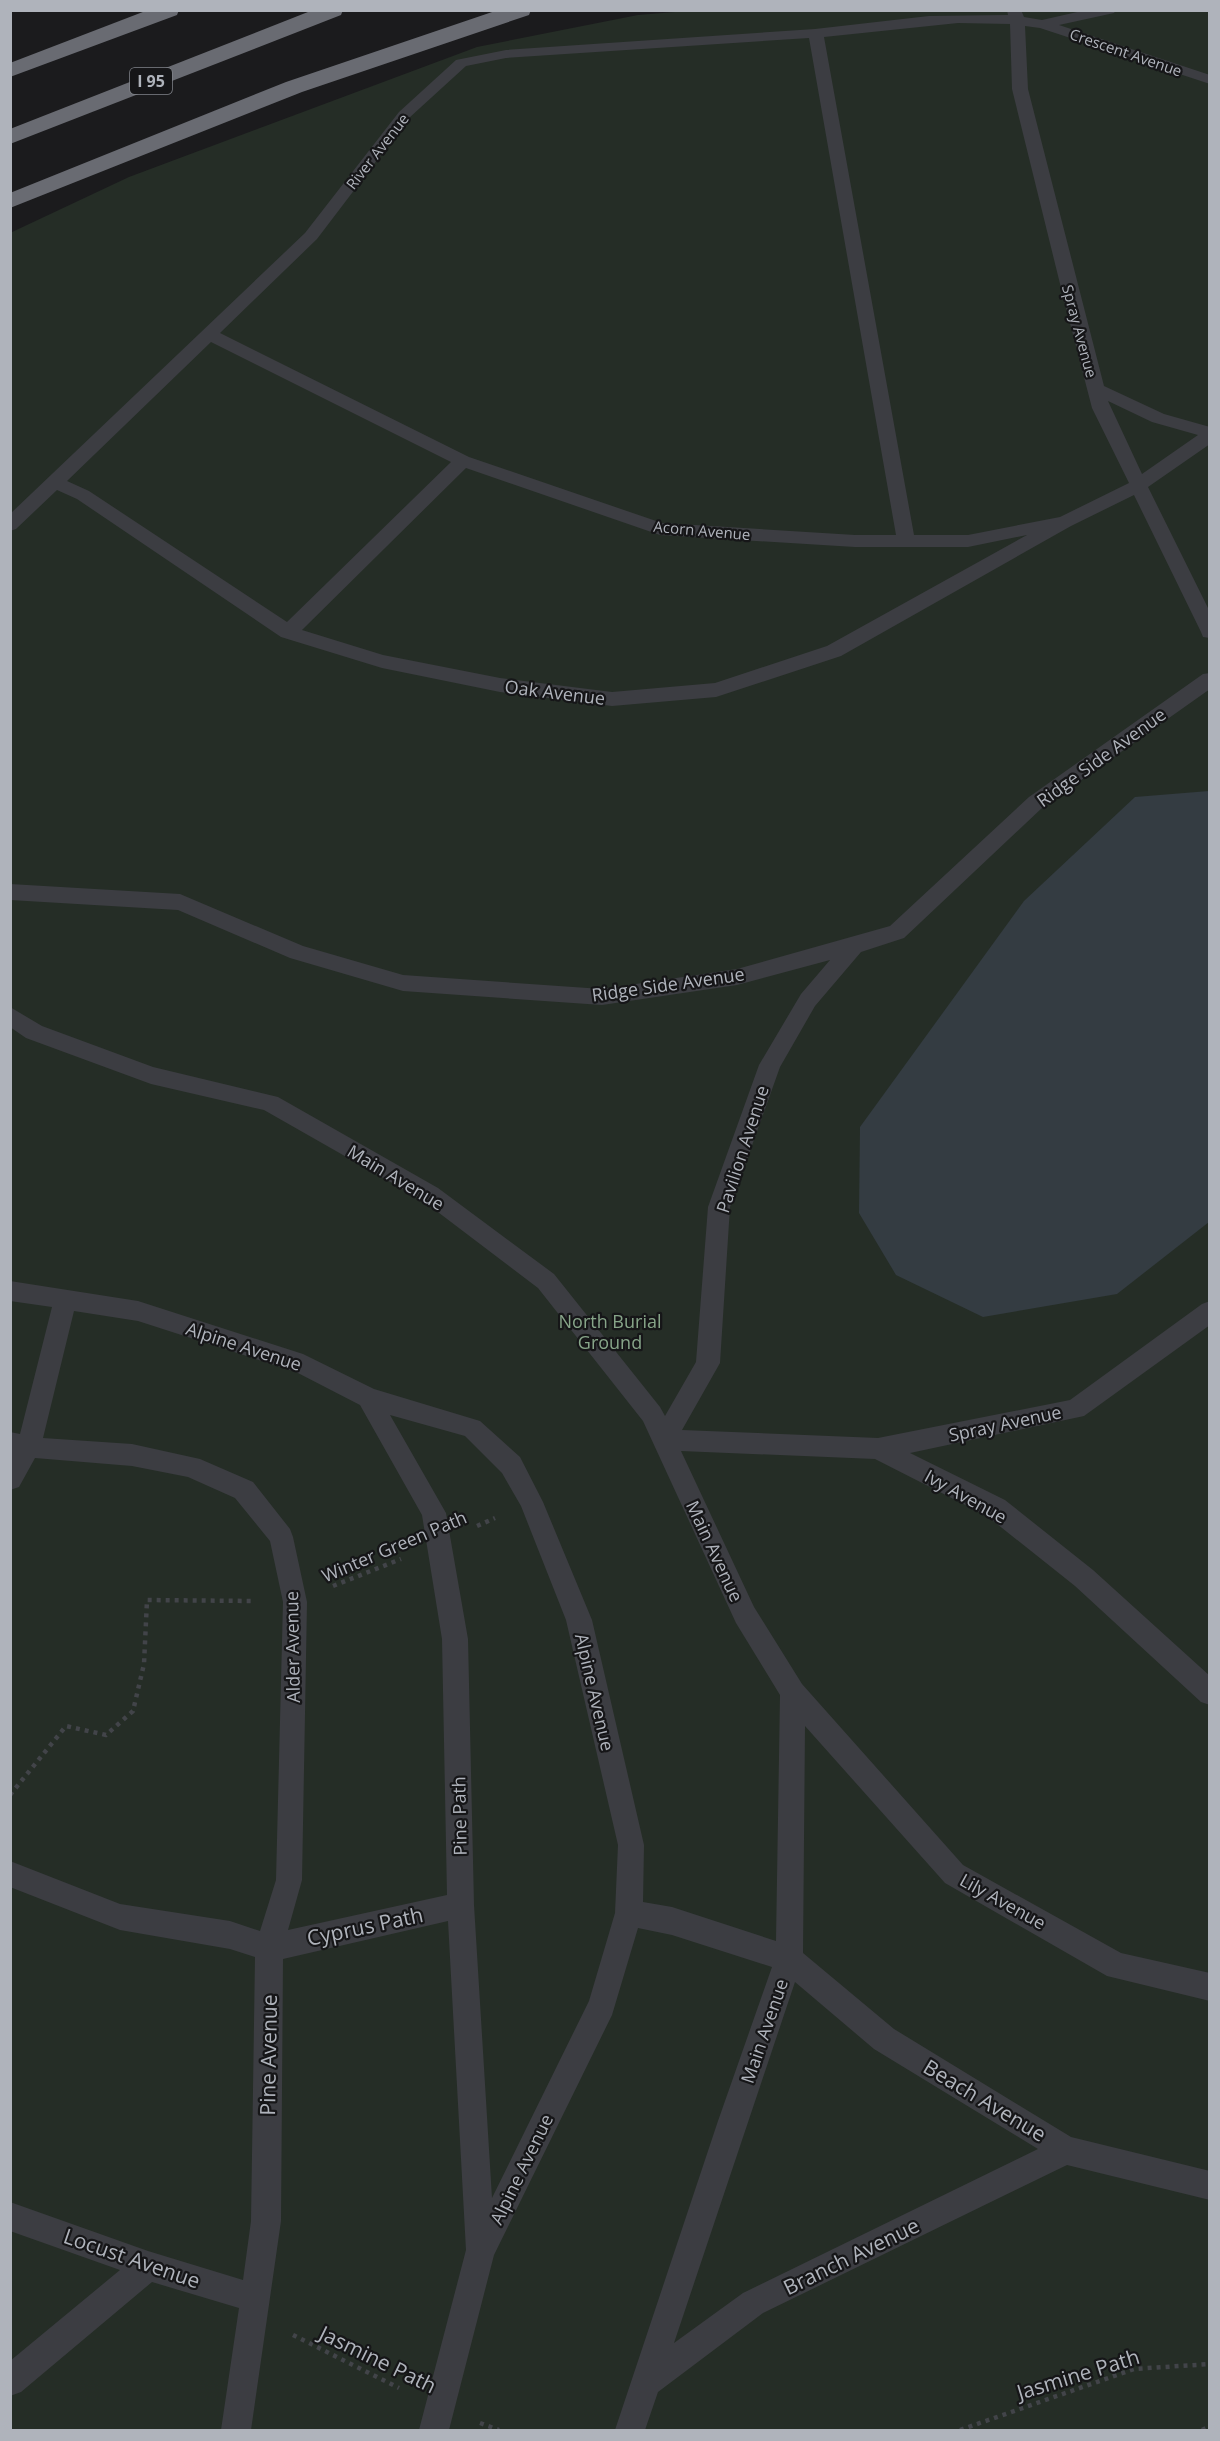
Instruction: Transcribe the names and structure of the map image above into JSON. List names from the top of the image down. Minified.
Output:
{"streets":{"highway":["I 95"],"lane":["Crescent Avenue","River Avenue","Spray Avenue","Acorn Avenue","Oak Avenue","Ridge Side Avenue","Pavilion Avenue","Main Avenue","Alpine Avenue","Ivy Avenue","Alder Avenue","Pine Path","Lily Avenue","Cyprus Path","Pine Avenue","Beach Avenue","Branch Avenue","Locust Avenue"],"path":["Winter Green Path","Jasmine Path"]},"crossings":[["Crescent Avenue","River Avenue"],["River Avenue","Spray Avenue"],["River Avenue","Acorn Avenue"],["River Avenue","Oak Avenue"],["Spray Avenue","Acorn Avenue"],["Spray Avenue","Ivy Avenue"],["Acorn Avenue","Oak Avenue"],["Ridge Side Avenue","Pavilion Avenue"],["Pavilion Avenue","Main Avenue"],["Pavilion Avenue","Ivy Avenue"],["Main Avenue","Ivy Avenue"],["Main Avenue","Lily Avenue"],["Main Avenue","Beach Avenue"],["Main Avenue","Branch Avenue"],["Alpine Avenue","Winter Green Path"],["Alpine Avenue","Pine Path"],["Alpine Avenue","Jasmine Path"],["Winter Green Path","Alder Avenue"],["Winter Green Path","Pine Path"],["Alder Avenue","Cyprus Path"],["Alder Avenue","Pine Avenue"],["Pine Path","Cyprus Path"],["Cyprus Path","Pine Avenue"],["Pine Avenue","Locust Avenue"],["Pine Avenue","Jasmine Path"],["Beach Avenue","Branch Avenue"],["Locust Avenue","Jasmine Path"]],"parks":["North Burial Ground"]}
